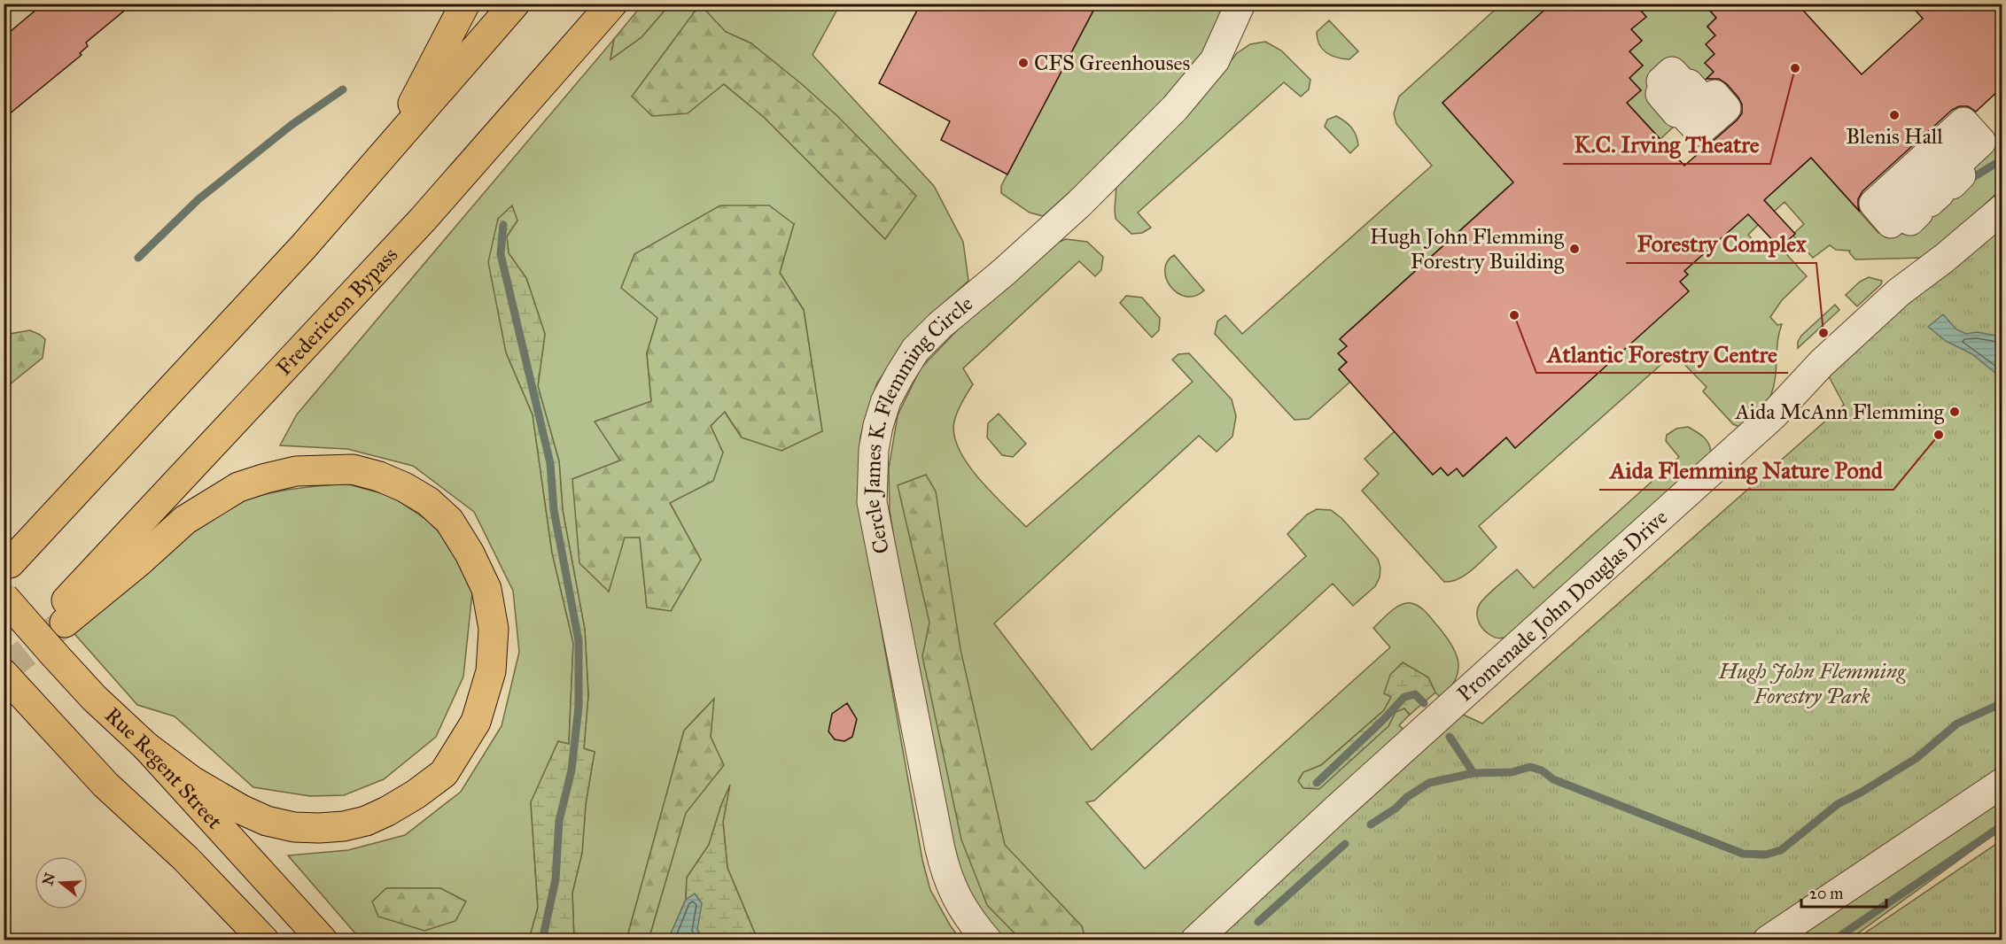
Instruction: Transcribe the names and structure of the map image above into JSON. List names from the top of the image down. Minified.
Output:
{"streets":{"main road":["Fredericton Bypass","Rue Regent Street"],"street":["Cercle James K. Flemming Circle","Promenade John Douglas Drive"]},"crossings":[["Fredericton Bypass","Rue Regent Street"]],"parks":["Hugh John Flemming Forestry Park"],"places":["CFS Greenhouses","K.C. Irving Theatre","Blenis Hall","Hugh John Flemming Forestry Building","Atlantic Forestry Centre","Forestry Complex","Aida McAnn Flemming","Aida Flemming Nature Pond"],"scale_bar":"20 m","north":"left"}
